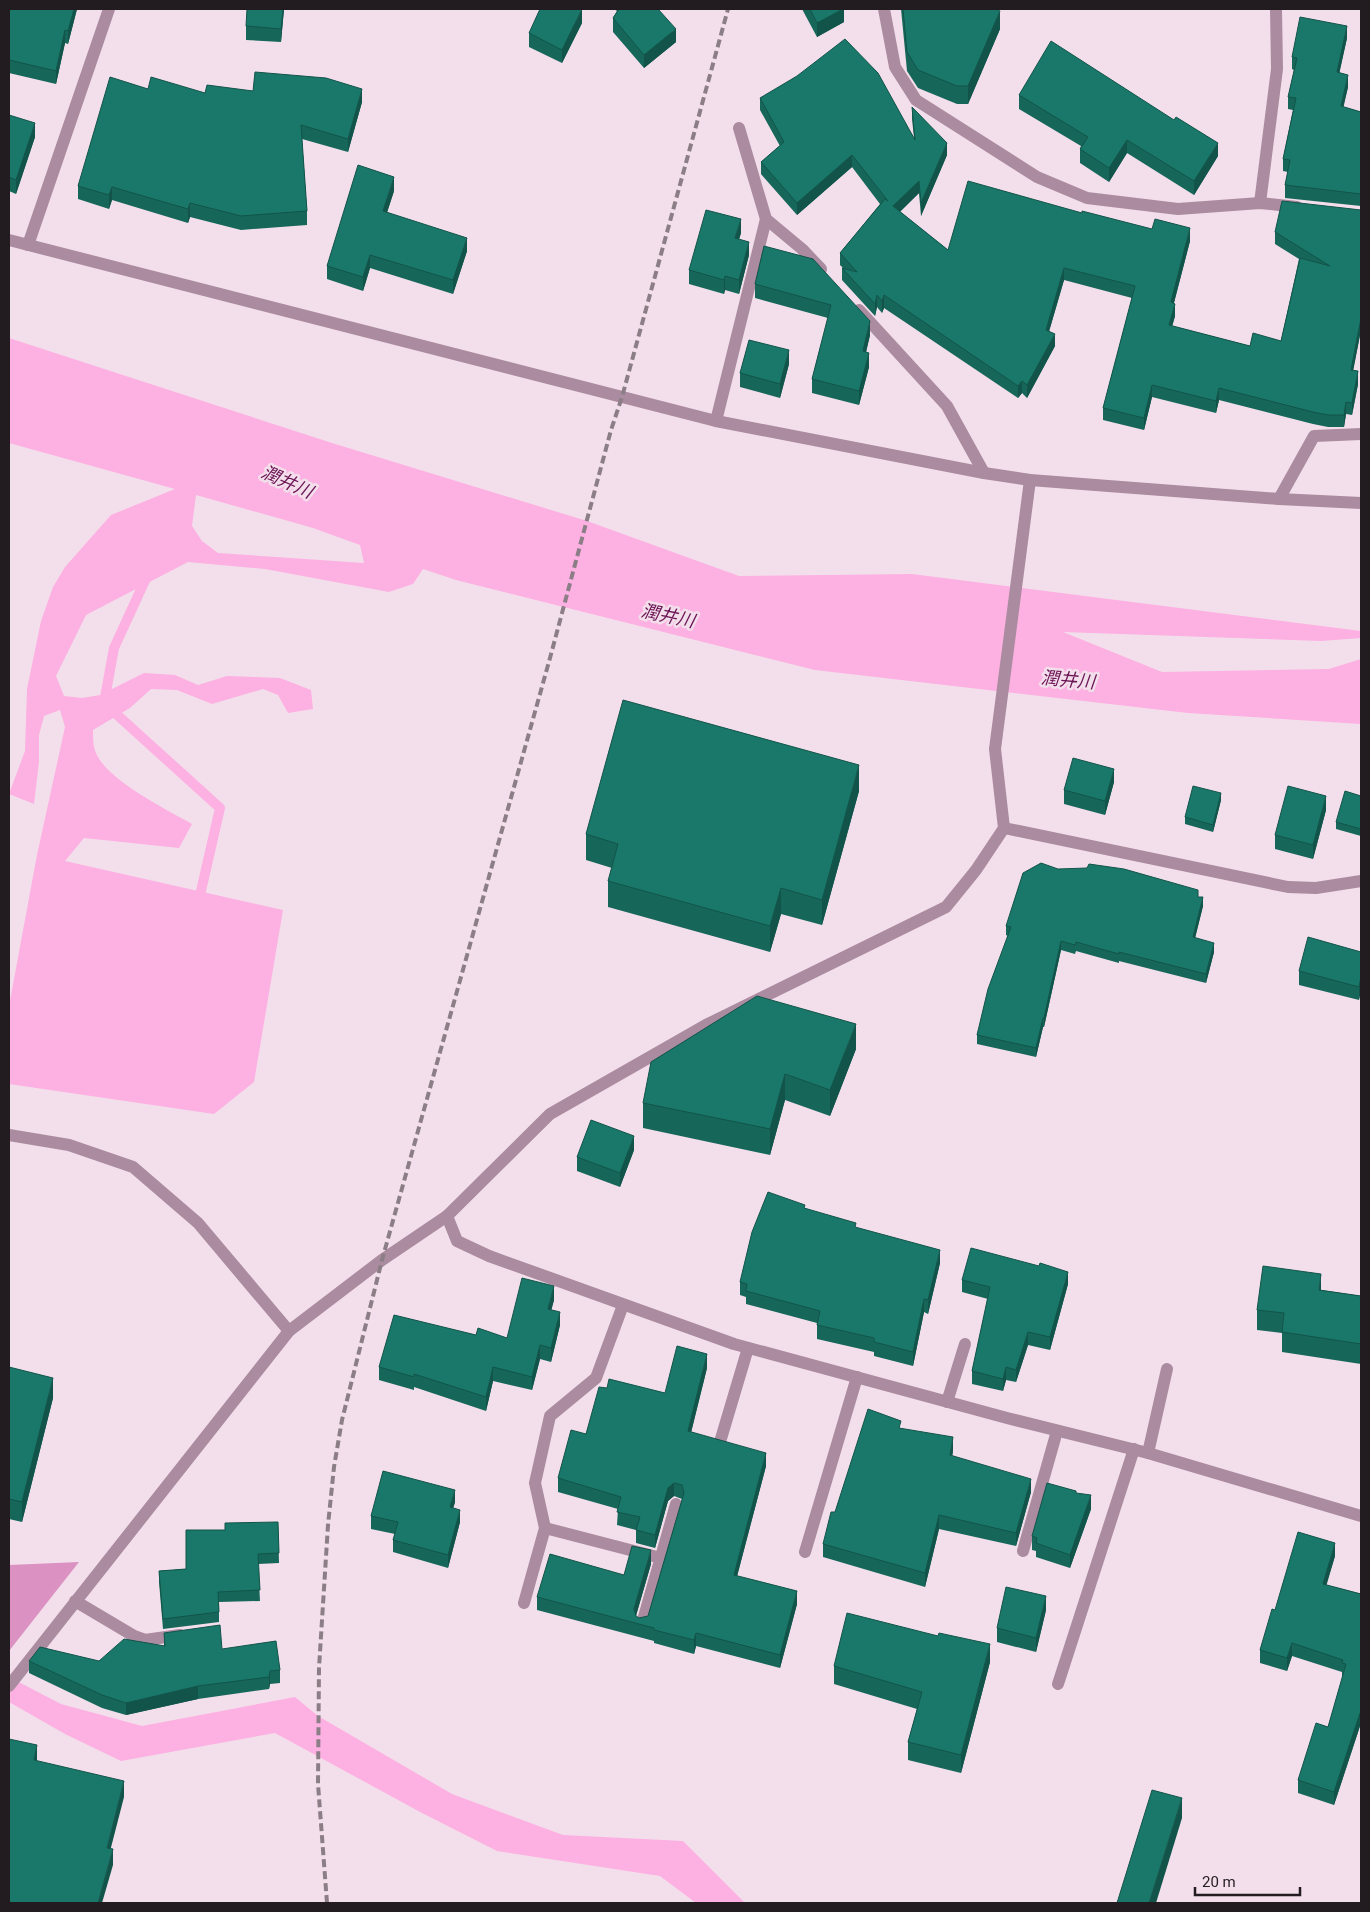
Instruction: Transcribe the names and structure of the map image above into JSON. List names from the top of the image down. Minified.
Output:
{"water":["潤井川"],"scale_bar":"20 m"}
